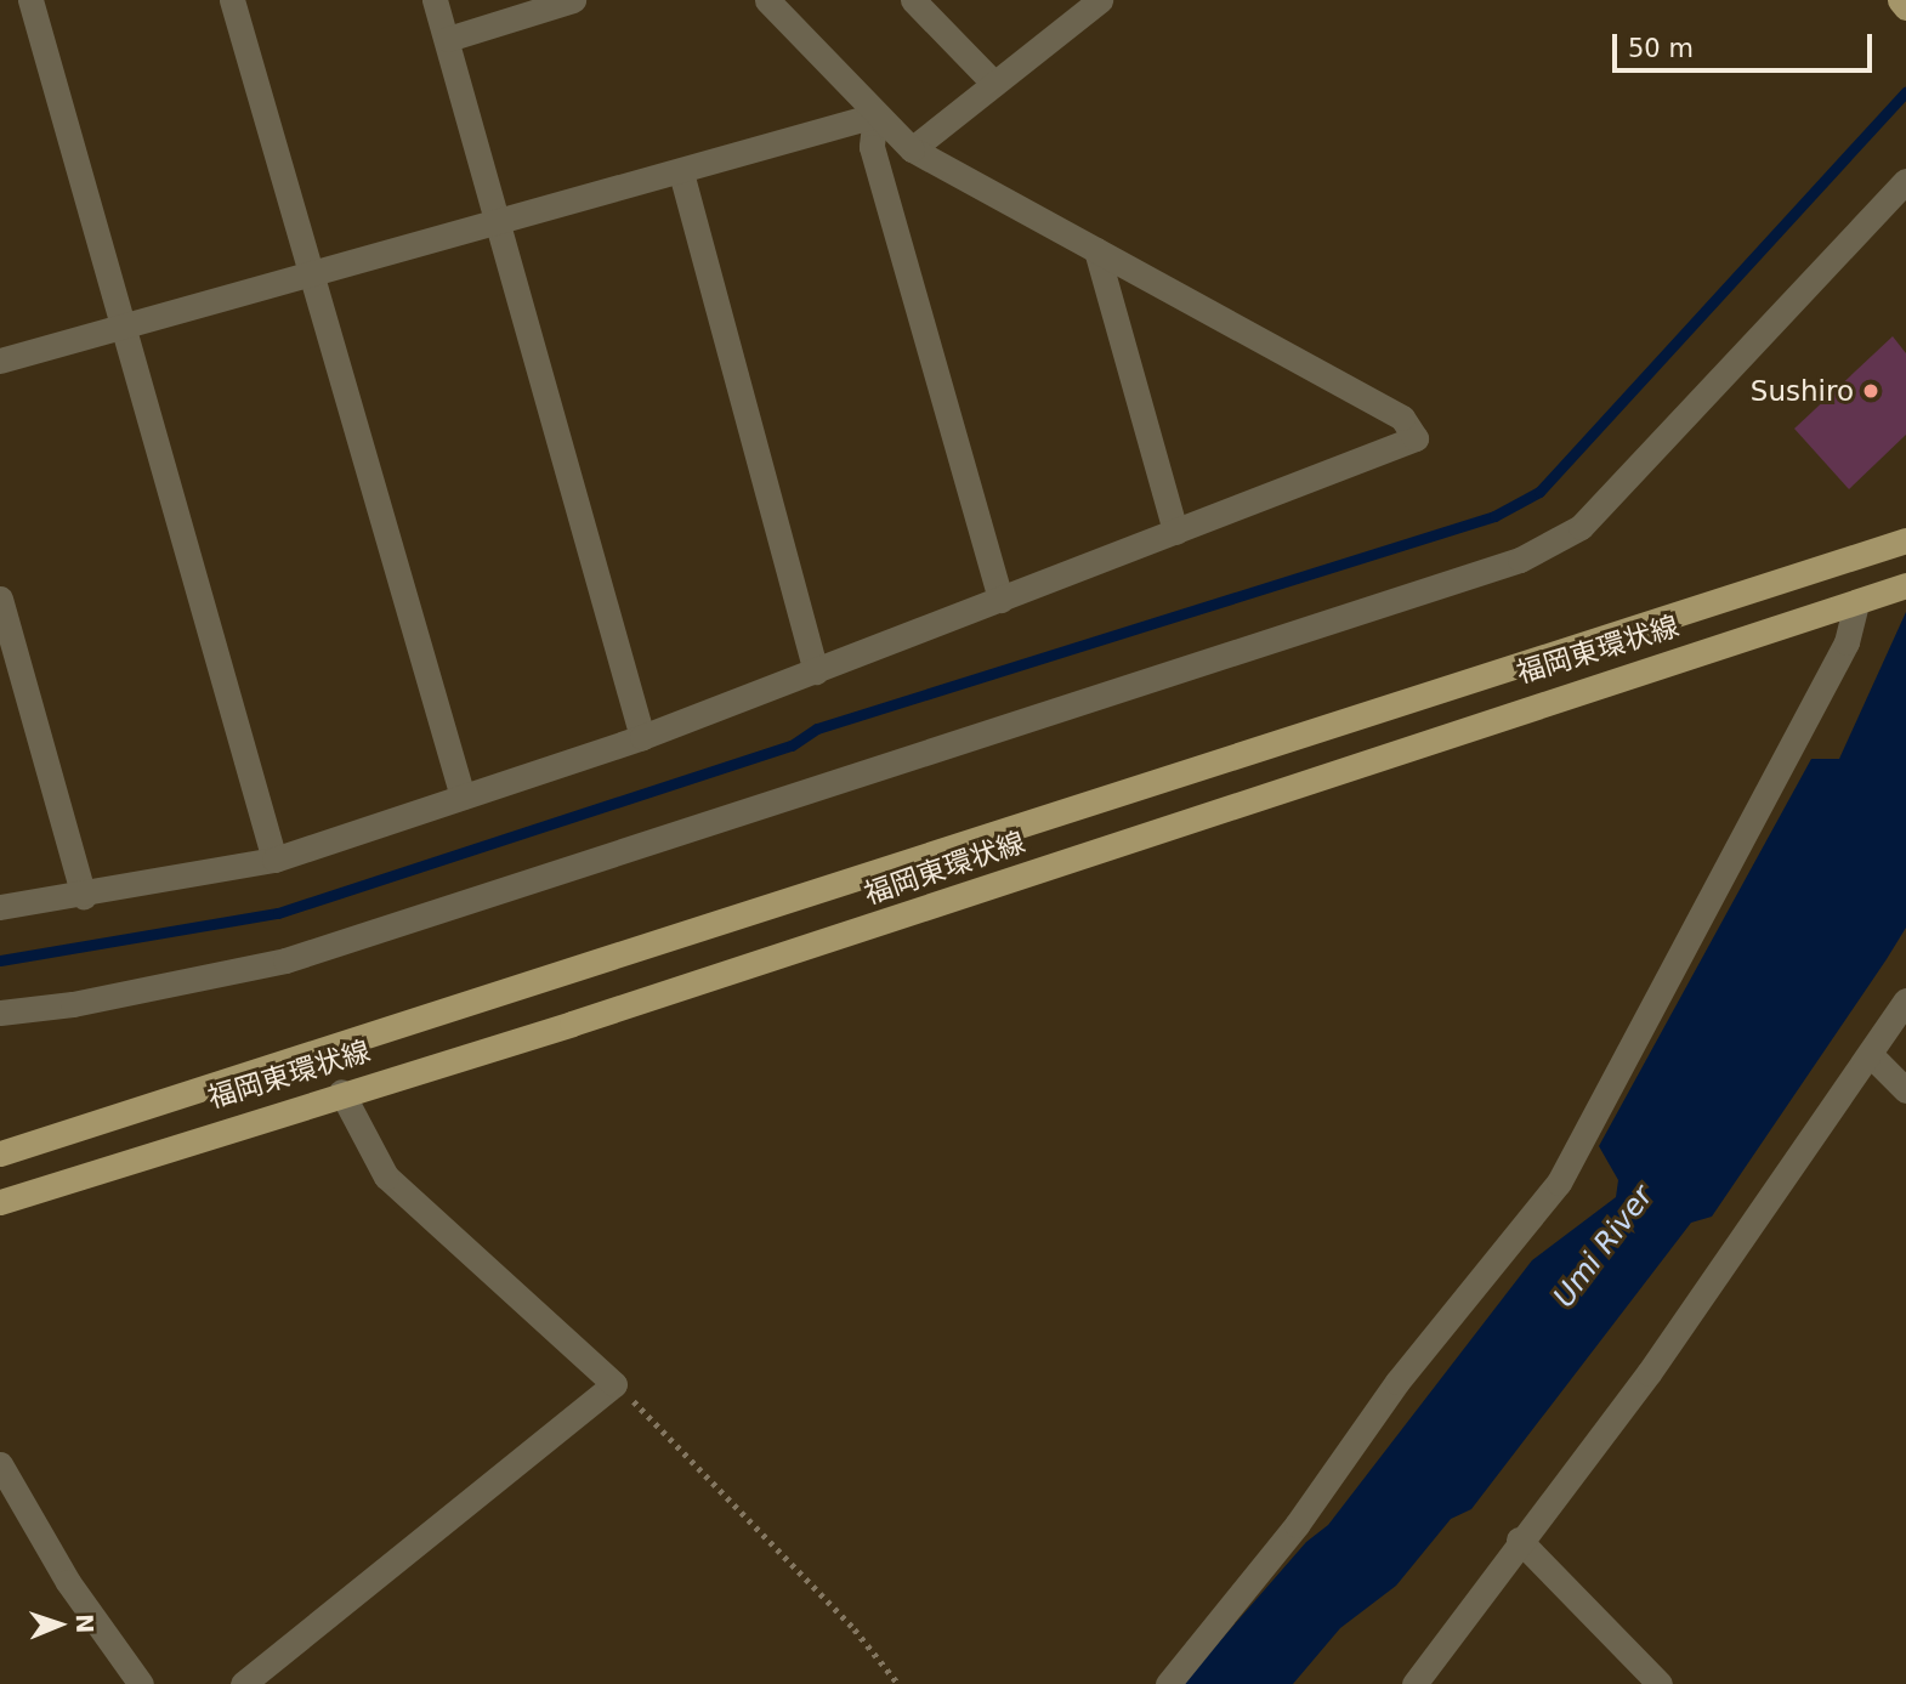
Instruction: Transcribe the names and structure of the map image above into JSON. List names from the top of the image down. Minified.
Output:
{"streets":{"main road":["福岡東環状線"]},"water":["Umi River"],"places":["Sushiro"],"scale_bar":"50 m","north":"right"}
